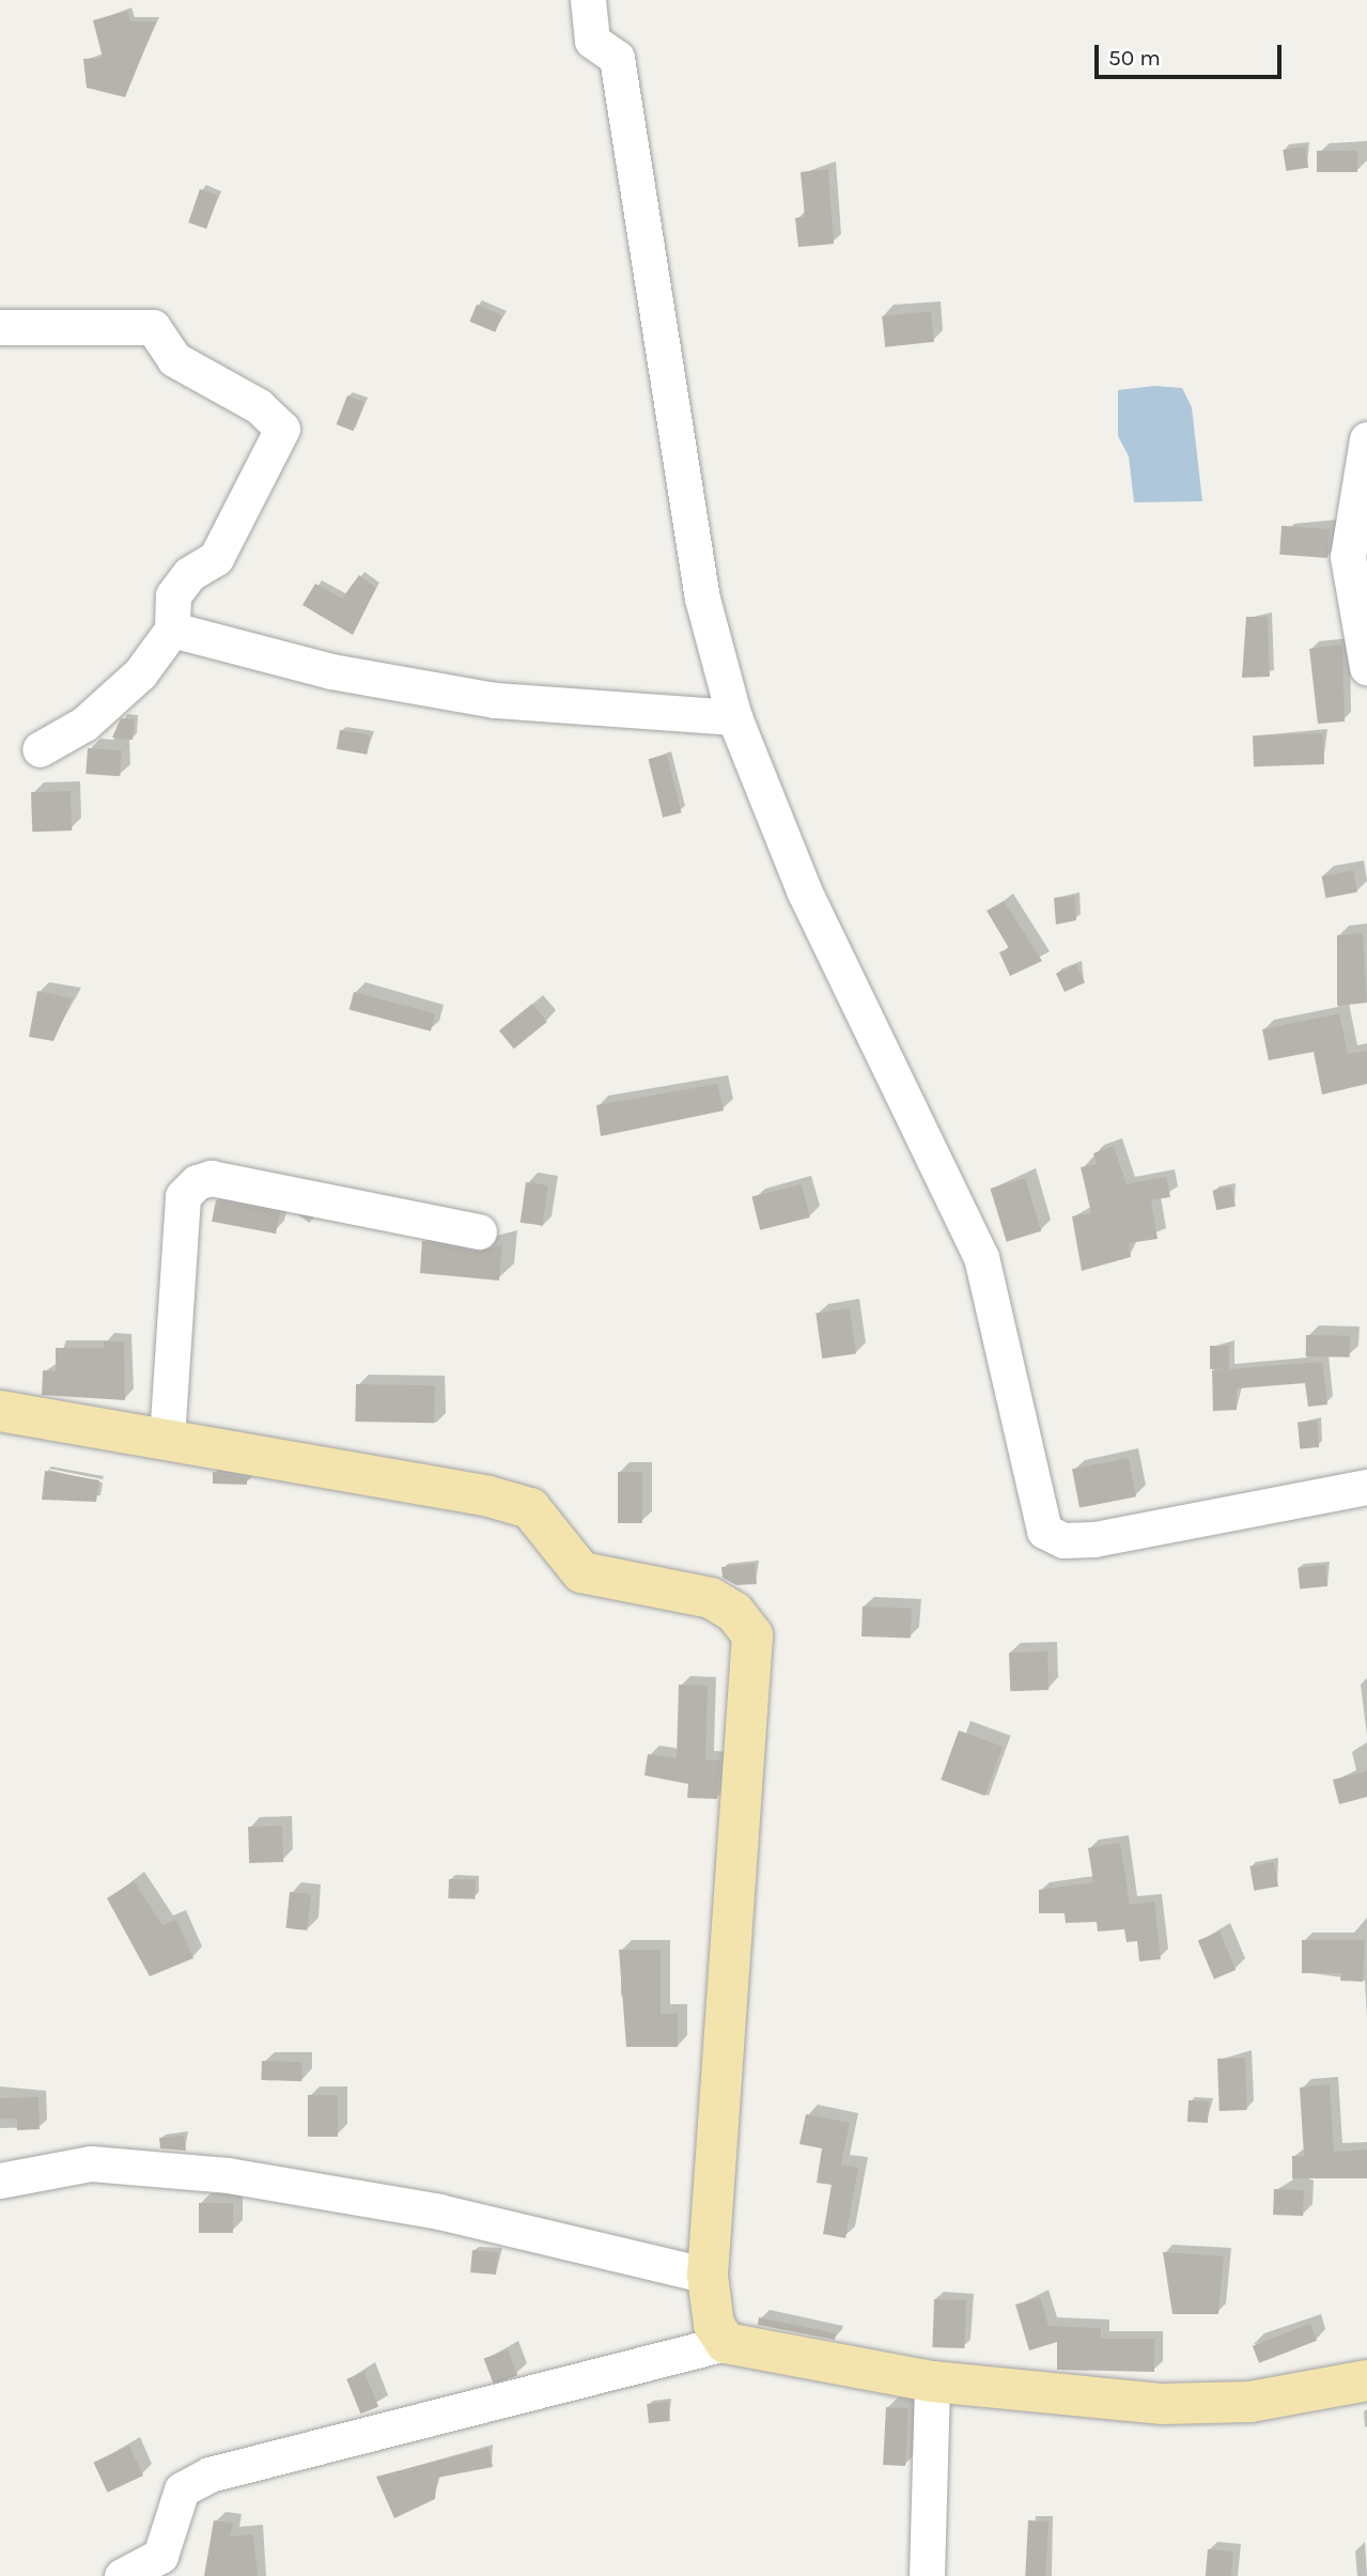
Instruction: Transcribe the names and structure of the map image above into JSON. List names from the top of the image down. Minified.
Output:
{"scale_bar":"50 m"}
